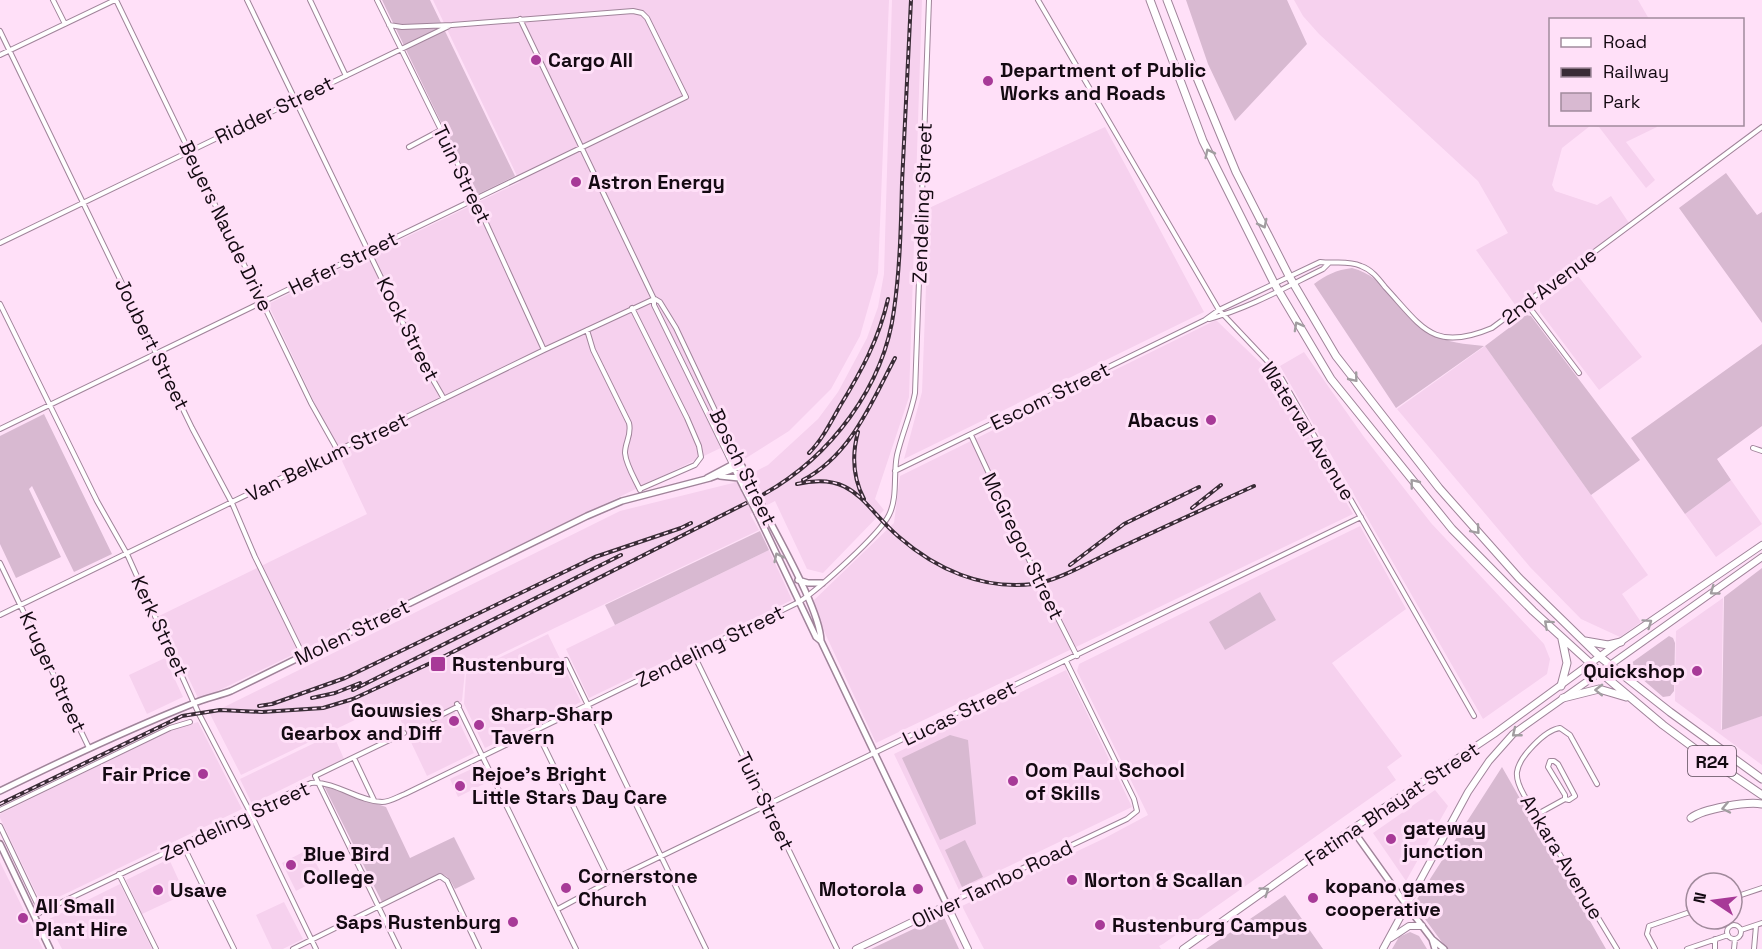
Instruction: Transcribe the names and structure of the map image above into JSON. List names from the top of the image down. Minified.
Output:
{"streets":{"main road":["Bosch Street","R24","Fatima Bhayat Street","Oliver Tambo Road"],"street":["Ridder Street","Tuin Street","Zendeling Street","Beyers Naude Drive","Hefer Street","2nd Avenue","Kock Street","Joubert Street","Escom Street","Waterval Avenue","Van Belkum Street","McGregor Street","Kerk Street","Molen Street","Kruger Street","Lucas Street","Ankara Avenue"]},"crossings":[["Ridder Street","Tuin Street"],["Ridder Street","Beyers Naude Drive"],["Ridder Street","Hefer Street"],["Ridder Street","Kock Street"],["Ridder Street","Joubert Street"],["Ridder Street","Bosch Street"],["Tuin Street","Zendeling Street"],["Tuin Street","Hefer Street"],["Tuin Street","Van Belkum Street"],["Tuin Street","Lucas Street"],["Zendeling Street","Escom Street"],["Zendeling Street","Bosch Street"],["Zendeling Street","Kerk Street"],["Beyers Naude Drive","Hefer Street"],["Beyers Naude Drive","Van Belkum Street"],["Hefer Street","Kock Street"],["Hefer Street","Joubert Street"],["Hefer Street","Bosch Street"],["Hefer Street","Kerk Street"],["2nd Avenue","Escom Street"],["Kock Street","Van Belkum Street"],["Joubert Street","Van Belkum Street"],["Joubert Street","Molen Street"],["Escom Street","Waterval Avenue"],["Escom Street","McGregor Street"],["Waterval Avenue","Lucas Street"],["Van Belkum Street","Bosch Street"],["Van Belkum Street","Kerk Street"],["Van Belkum Street","Kruger Street"],["Bosch Street","Lucas Street"],["Bosch Street","Oliver Tambo Road"],["McGregor Street","Lucas Street"],["Kerk Street","Molen Street"],["Molen Street","Kruger Street"],["Lucas Street","Oliver Tambo Road"],["R24","Fatima Bhayat Street"]],"places":{"other":["Cargo All","Department of Public Works and Roads","Astron Energy","Abacus","Quickshop","Gouwsies Gearbox and Diff","Sharp-Sharp Tavern","Fair Price","Oom Paul School of Skills","Rejoe's Bright Little Stars Day Care","gateway junction","Blue Bird College","Norton & Scallan","Cornerstone Church","Motorola","Usave","kopano games cooperative","All Small Plant Hire","Saps Rustenburg","Rustenburg Campus"],"transit":["Rustenburg"]},"legend":["Road","Railway","Park"],"north":"left"}
